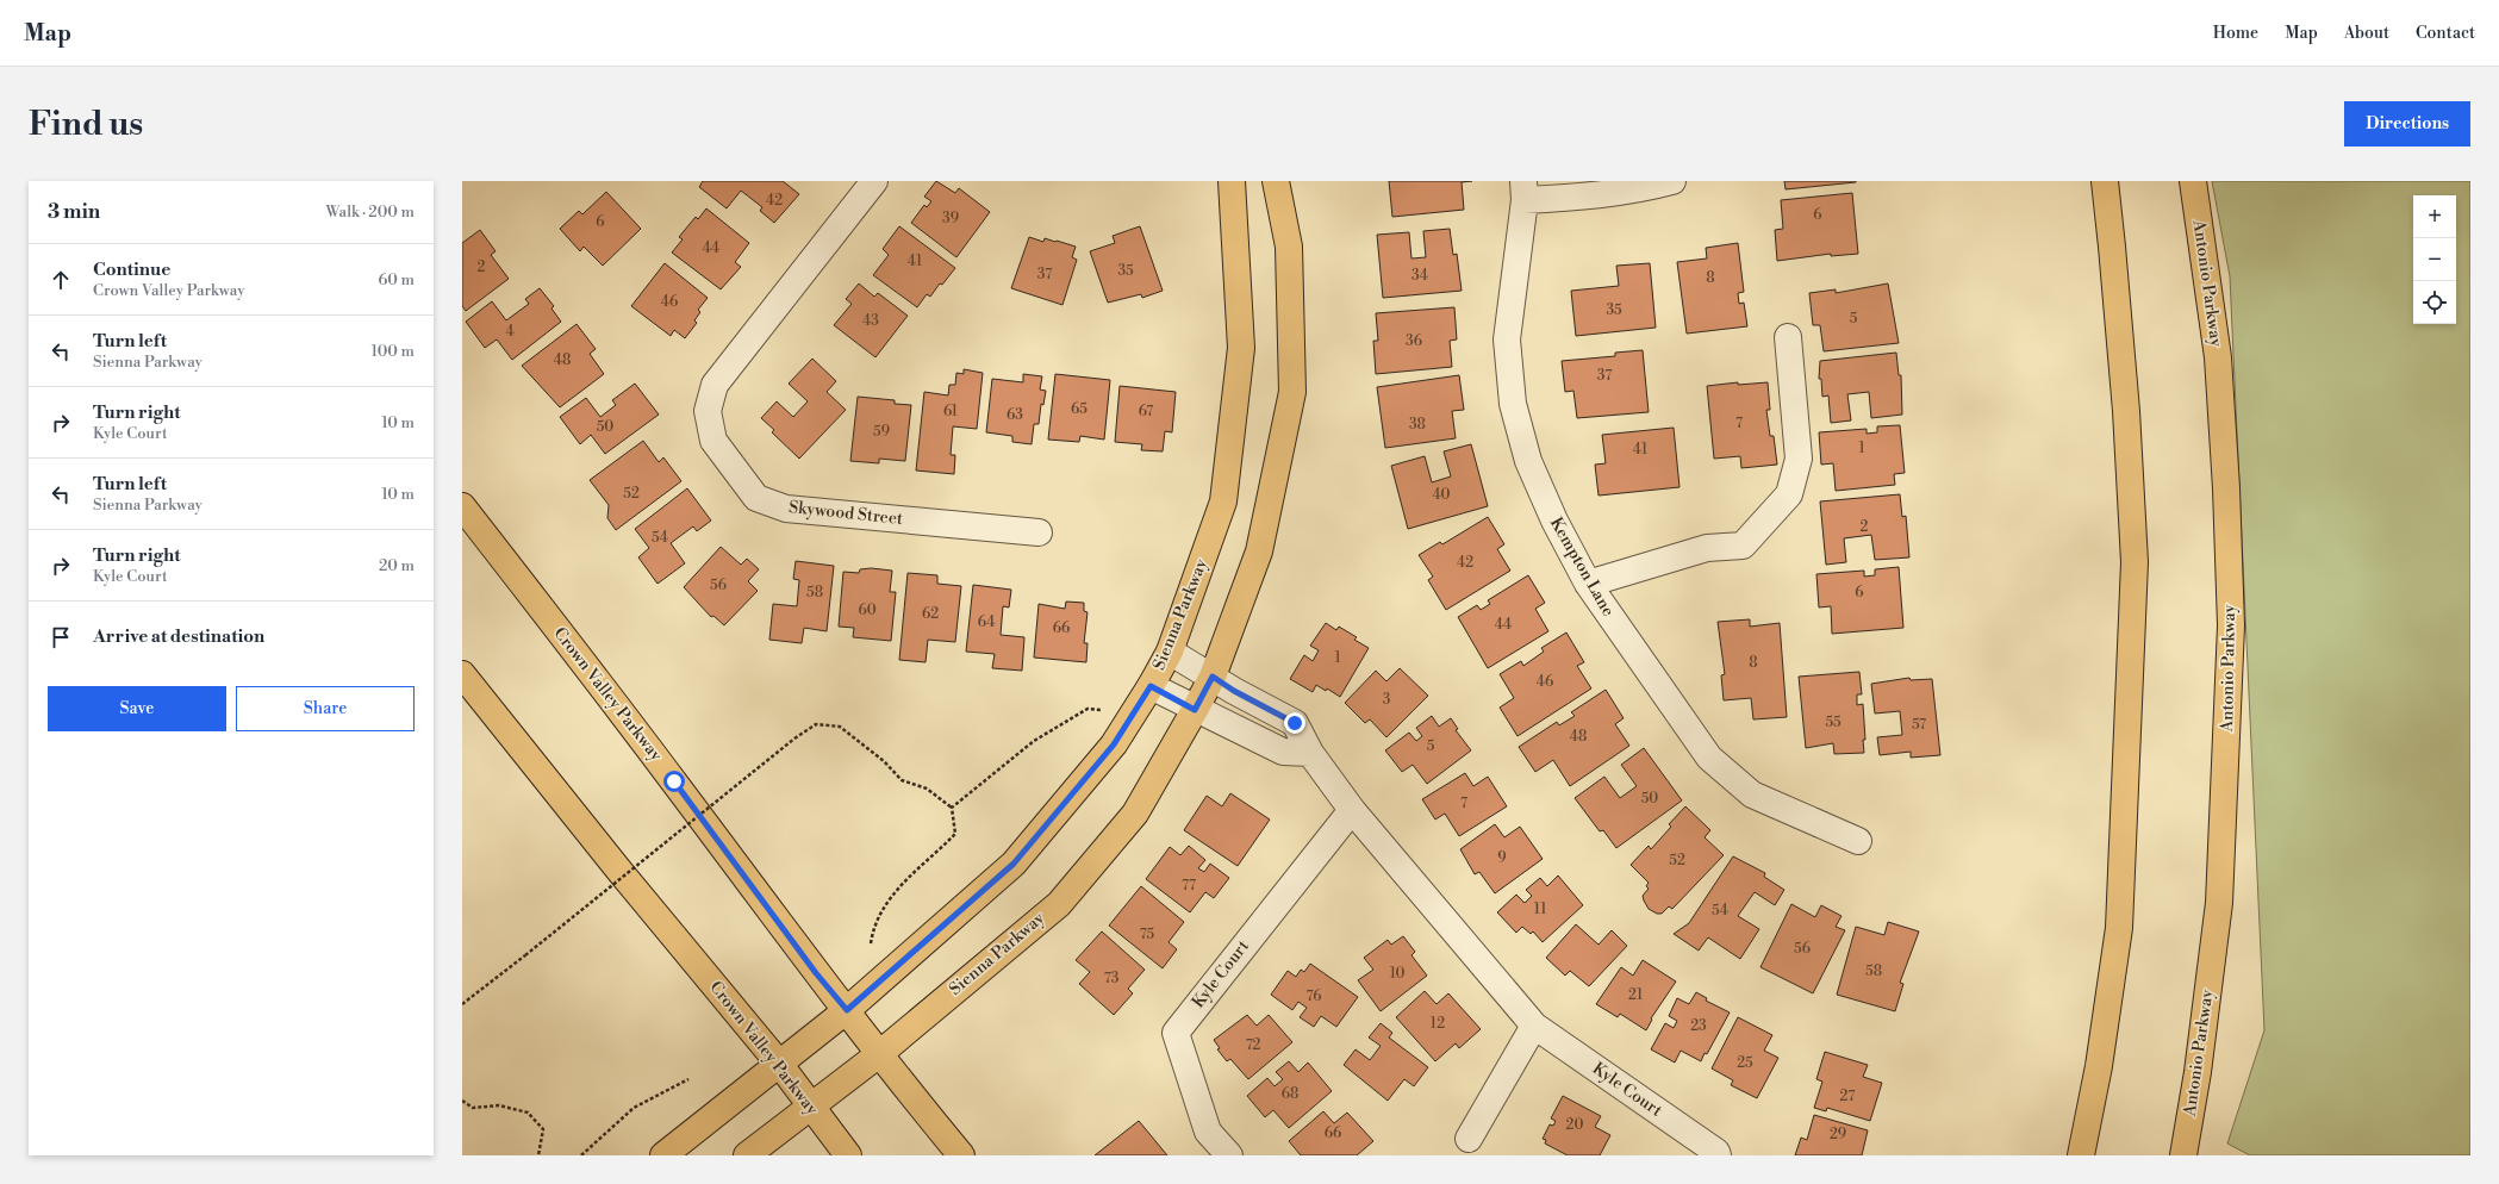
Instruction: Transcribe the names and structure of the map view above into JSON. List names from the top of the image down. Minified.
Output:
{"streets":{"main road":["Antonio Parkway","Sienna Parkway","Crown Valley Parkway"],"street":["Skywood Street","Kempton Lane","Kyle Court"]},"crossings":[["Sienna Parkway","Crown Valley Parkway"],["Sienna Parkway","Kyle Court"]],"house_numbers":["42","6","39","6","44","41","2","35","37","34","8","46","35","5","43","4","36","48","37","65","61","67","63","7","38","50","59","1","41","52","40","2","54","42","56","58","6","60","62","64","44","66","1","8","46","3","55","57","48","5","50","7","9","52","77","11","54","75","56","58","10","73","21","76","12","23","72","25","68","27","20","66","29"],"page":{"header":"Map","nav":["Home","Map","About","Contact"],"buttons":["Directions",["Save","Share"]],"title":"Find us","heading":["3 min","Walk · 200 m"],"map_buttons":["+","−"],"list":[["Continue","Crown Valley Parkway","60 m"],["Turn left","Sienna Parkway","100 m"],["Turn right","Kyle Court","10 m"],["Turn left","Sienna Parkway","10 m"],["Turn right","Kyle Court","20 m"],"Arrive at destination"]}}
